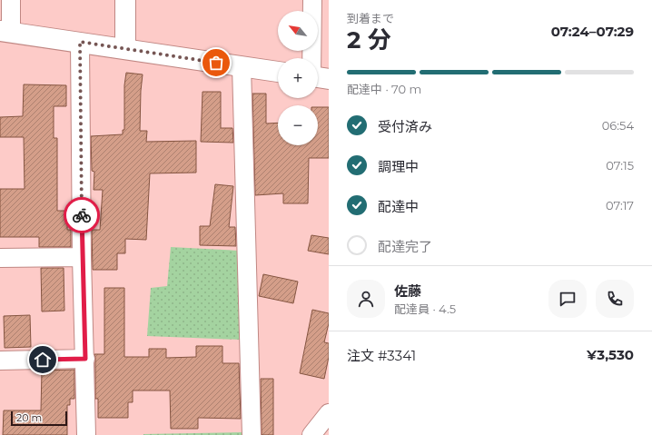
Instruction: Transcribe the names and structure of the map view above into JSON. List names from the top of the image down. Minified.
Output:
{"scale_bar":"20 m","north":"top left","page":{"heading":["2 分","到着まで","07:24–07:29"],"panel":["佐藤","配達員 · 4.5","注文 #3341","¥3,530"],"map_buttons":["+","−"],"bar":"配達中 · 70 m","list":[["受付済み","06:54"],["調理中","07:15"],["配達中","07:17"],"配達完了"],"scale":"20 m"}}
